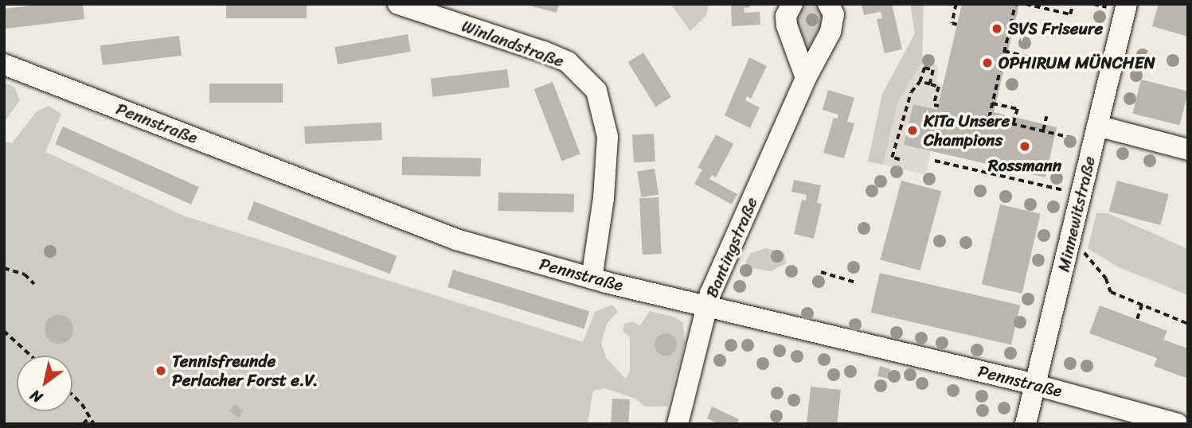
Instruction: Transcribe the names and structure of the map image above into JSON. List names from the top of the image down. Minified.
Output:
{"streets":{"street":["Winlandstraße","Pennstraße","Minnewitstraße","Bantingstraße"]},"crossings":[["Winlandstraße","Pennstraße"],["Pennstraße","Minnewitstraße"],["Pennstraße","Bantingstraße"]],"places":["SVS Friseure","OPHIRUM MÜNCHEN","KiTa Unsere Champions","Rossmann","Tennisfreunde Perlacher Forst e.V."],"north":"bottom left"}
